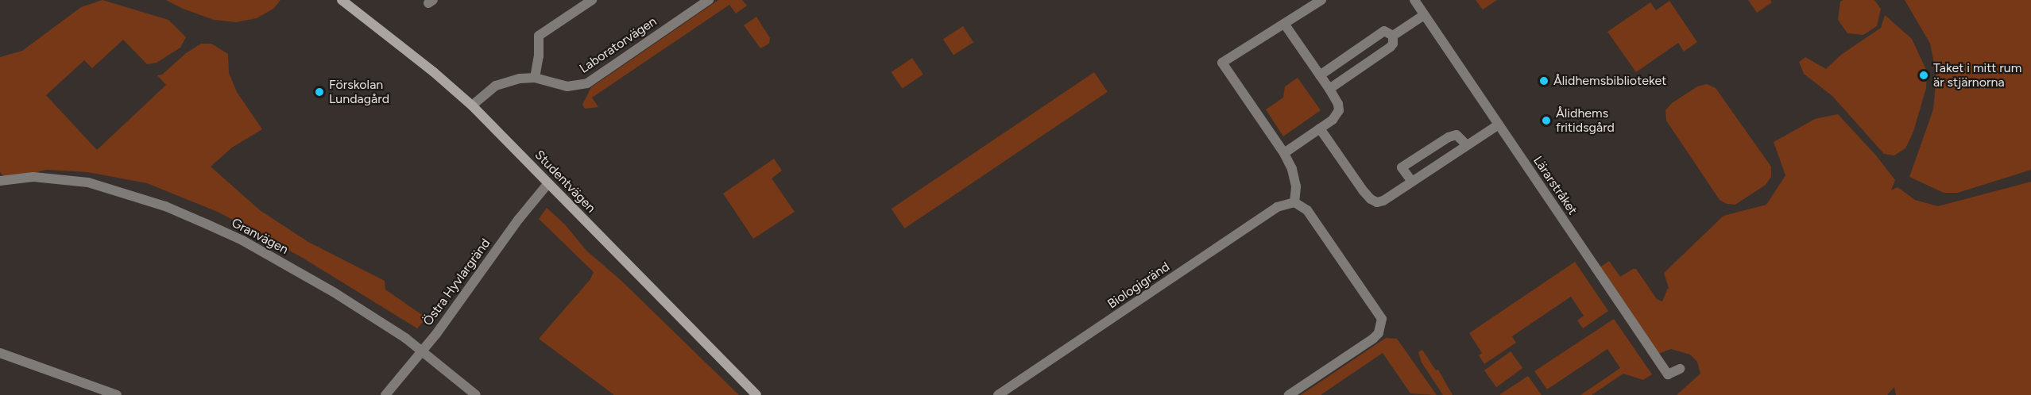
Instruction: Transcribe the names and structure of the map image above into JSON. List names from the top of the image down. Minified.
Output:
{"streets":{"street":["Laboratorvägen","Studentvägen","Lärarstråket","Granvägen","Östra Hyvlargränd","Biologigränd"]},"crossings":[["Laboratorvägen","Studentvägen"],["Studentvägen","Östra Hyvlargränd"],["Granvägen","Östra Hyvlargränd"]],"places":["Taket i mitt rum är stjärnorna","Ålidhemsbiblioteket","Förskolan Lundagård","Ålidhems fritidsgård"]}
